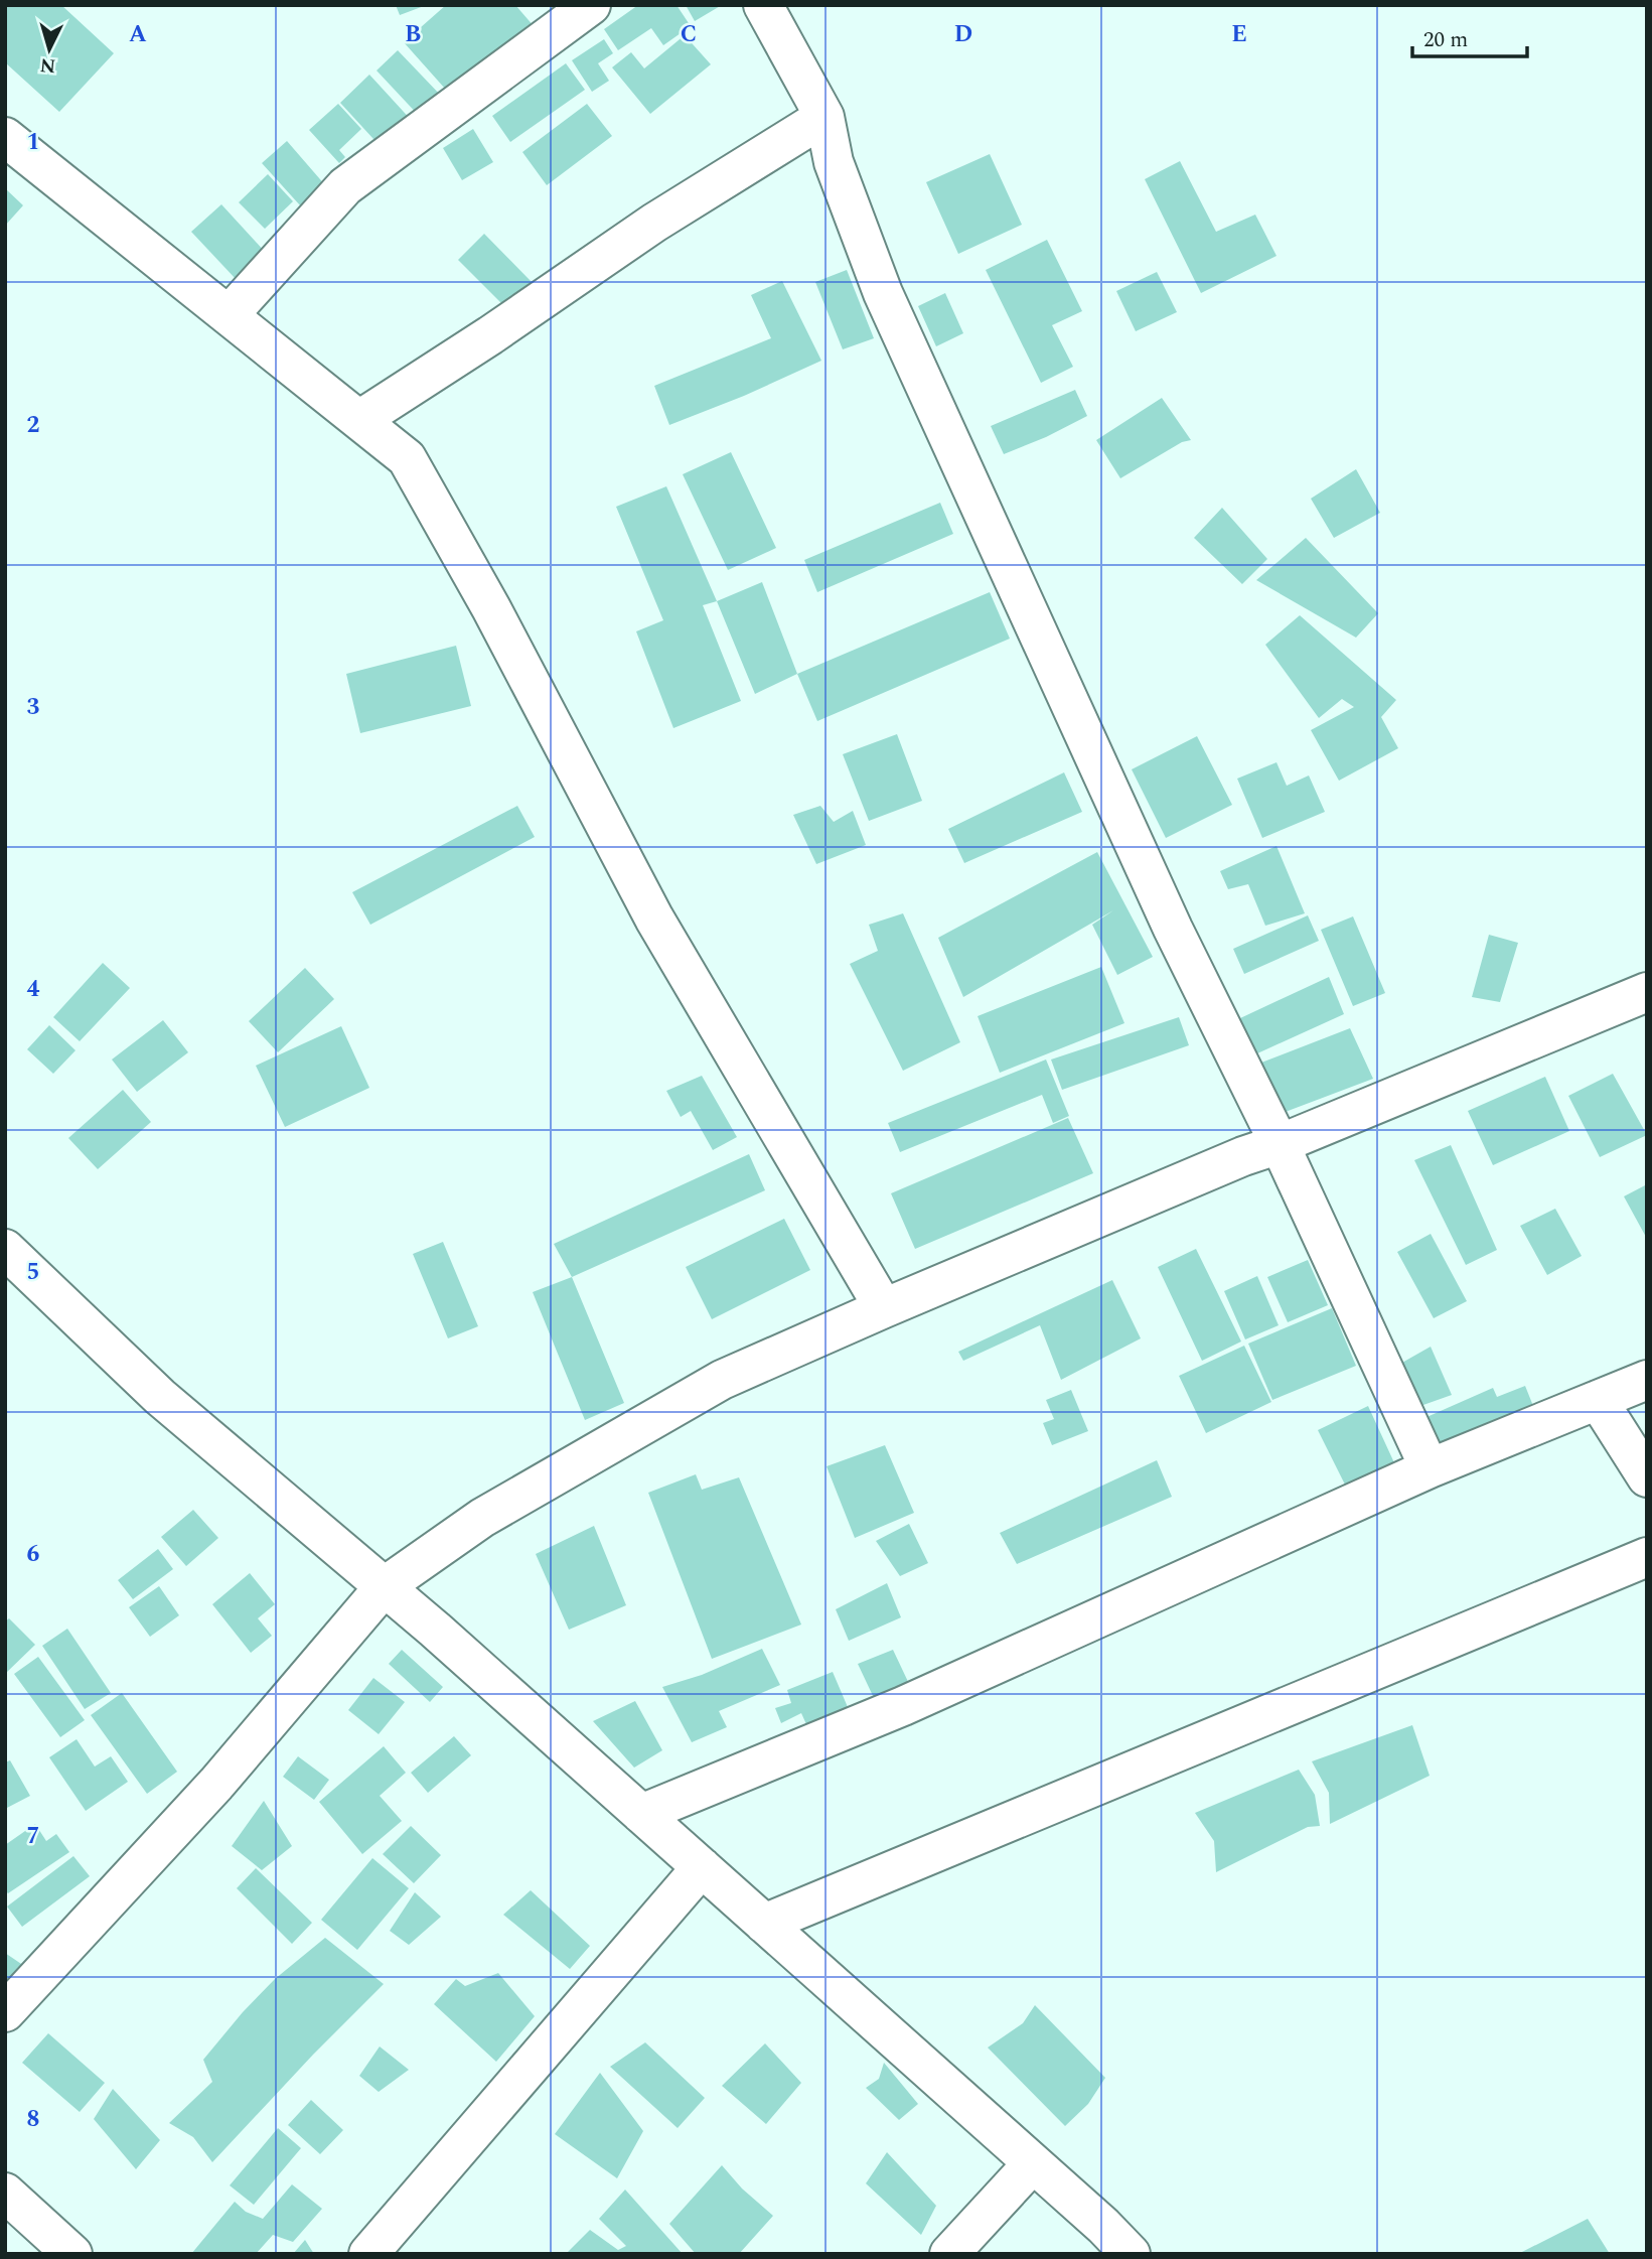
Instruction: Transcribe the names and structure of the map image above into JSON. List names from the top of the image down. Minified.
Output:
{"scale_bar":"20 m","north":"bottom","grid":{"columns":["A","B","C","D","E"],"rows":["1","2","3","4","5","6","7","8"]}}
